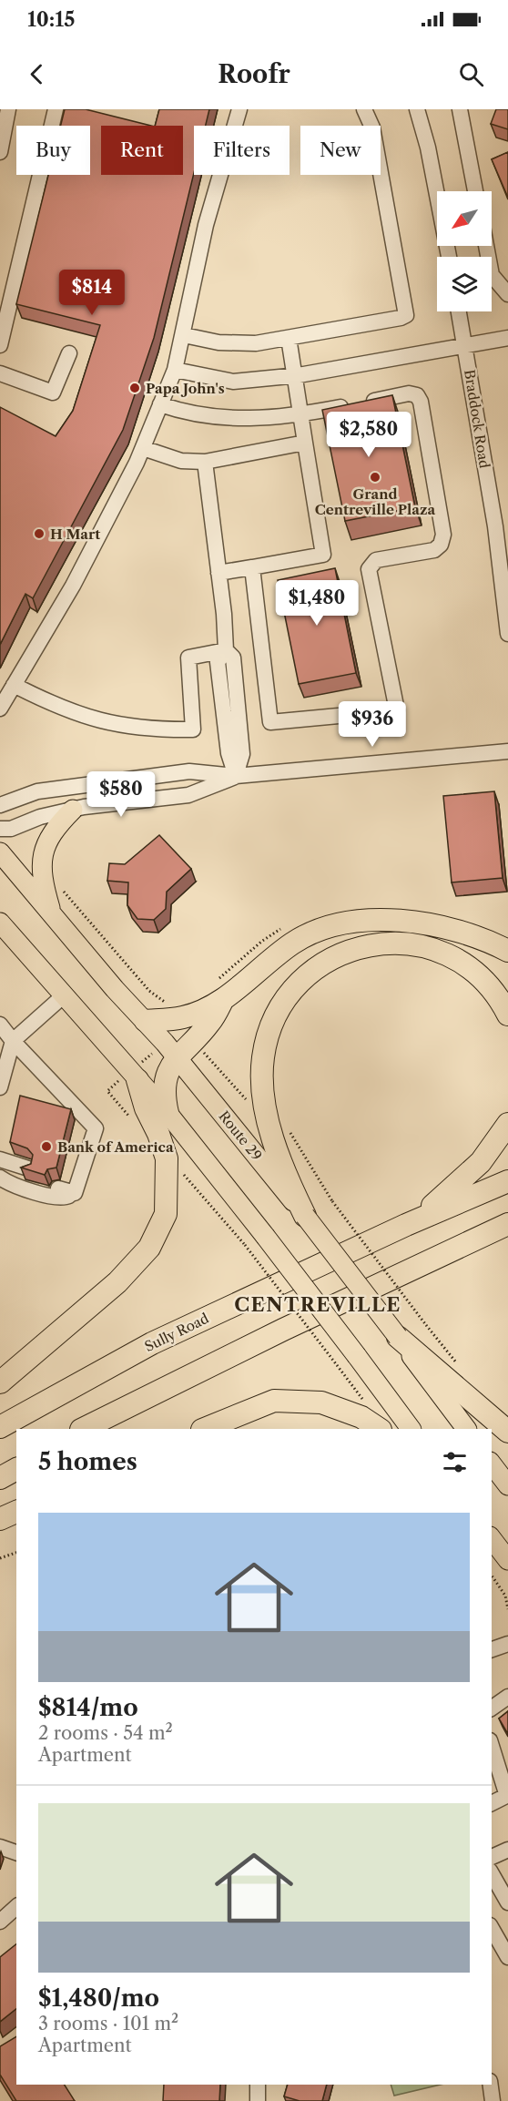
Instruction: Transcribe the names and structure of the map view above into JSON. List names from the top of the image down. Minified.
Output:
{"streets":{"highway":["Sully Road"],"main road":["Route 29"],"street":["Braddock Road"]},"districts":["CENTREVILLE"],"places":["Papa John's","Grand Centreville Plaza","H Mart","Bank of America"],"north":"bottom left","page":{"status":"10:15","header":"Roofr","chip":["Buy","Rent","Filters","New"],"price":["$814","$2,580","$1,480","$936","$580"],"heading":"5 homes","list":[{"name":"$814/mo","note":"2 rooms · 54 m² · Apartment"},{"name":"$1,480/mo","note":"3 rooms · 101 m² · Apartment"}]}}
